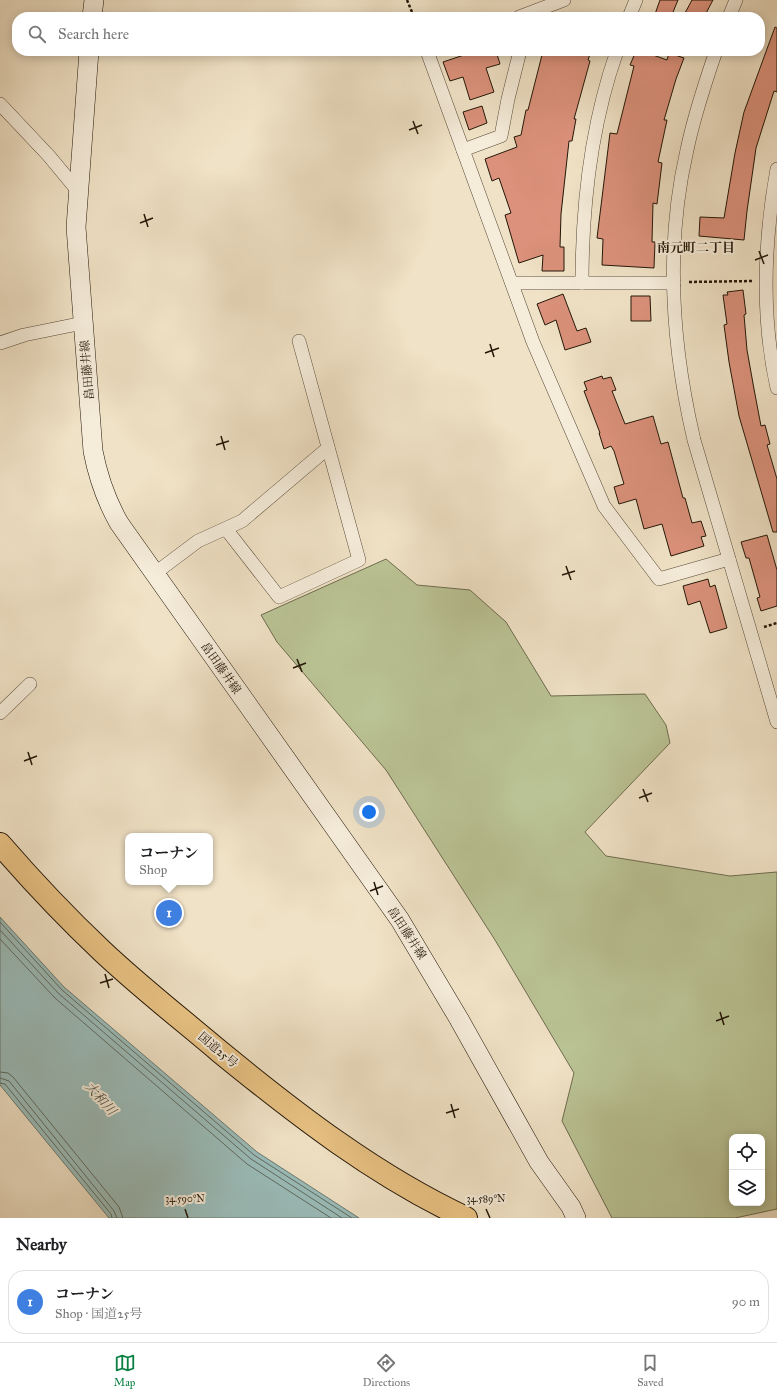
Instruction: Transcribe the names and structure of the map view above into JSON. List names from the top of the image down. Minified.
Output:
{"streets":{"highway":["国道25号"],"main road":["畠田藤井線"]},"districts":["南元町二丁目"],"water":["大和川"],"page":{"search":"Search here","popup":["コーナン","Shop"],"pins":"1","heading":"Nearby","list":[{"mark":"1","name":"コーナン","note":"Shop · 国道25号","value":"90 m"}],"nav":["Map","Directions","Saved"]},"coordinates":["34.590°N","34.589°N"]}
